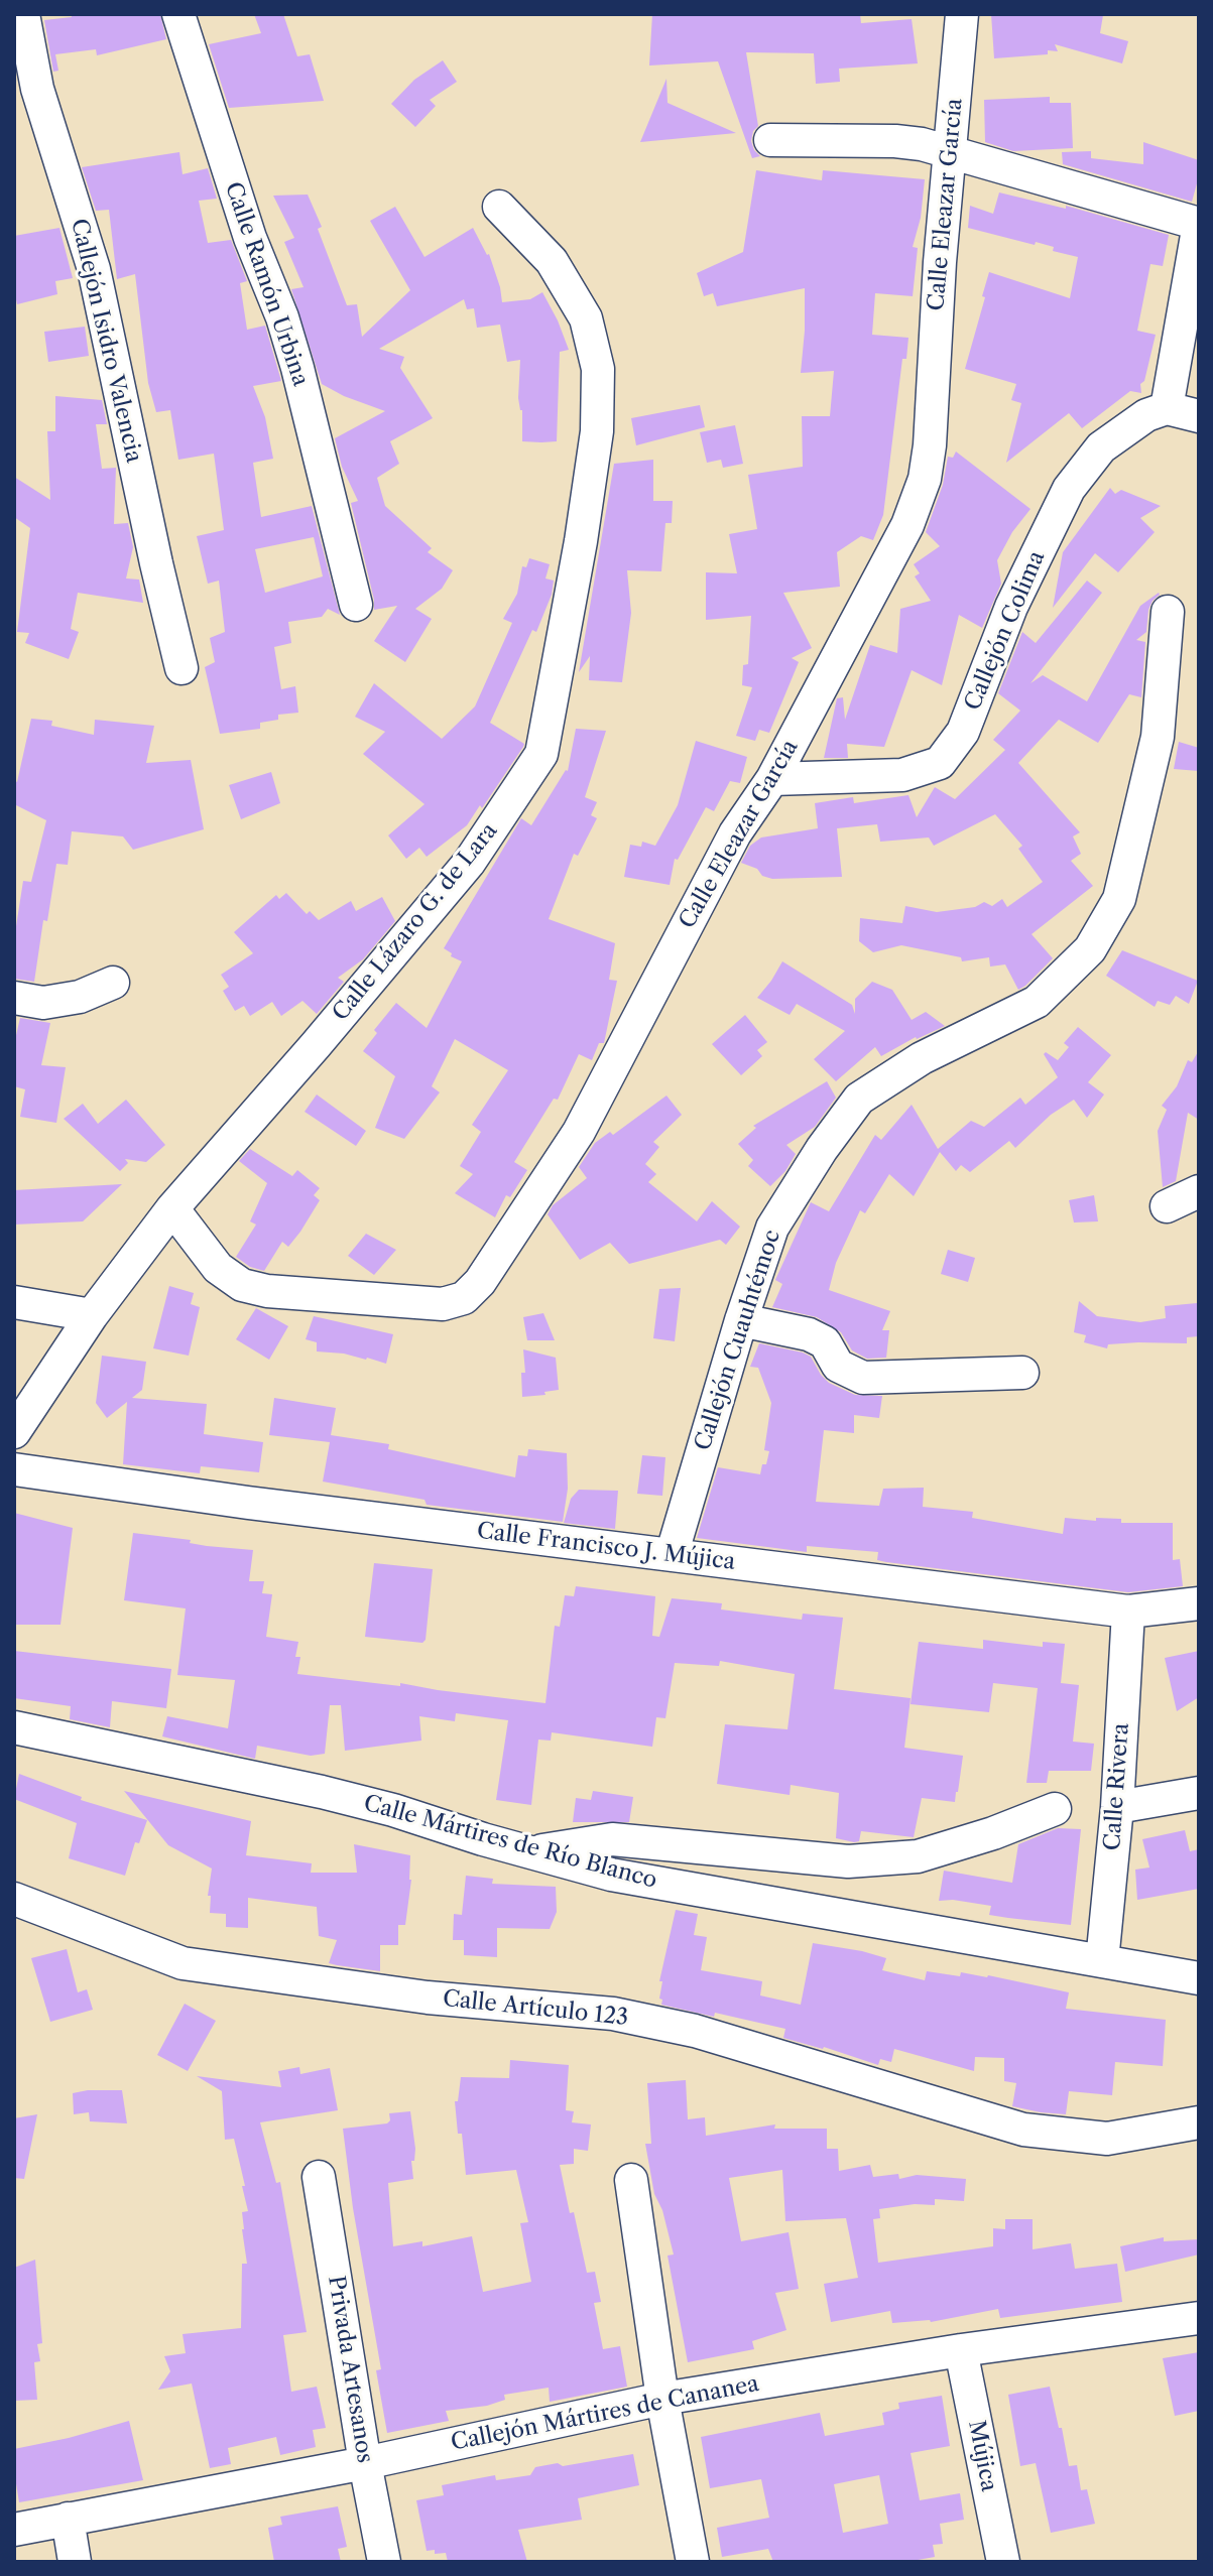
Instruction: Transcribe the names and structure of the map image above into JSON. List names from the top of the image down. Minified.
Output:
{"streets":{"street":["Calle Eleazar García","Calle Ramón Urbina","Callejón Isidro Valencia","Callejón Colima","Calle Lázaro G. de Lara","Callejón Cuauhtémoc","Calle Francisco J. Mújica","Calle Rivera","Calle Mártires de Río Blanco","Calle Artículo 123","Privada Artesanos","Callejón Mártires de Cananea","Mújica"]},"crossings":[["Calle Eleazar García","Callejón Colima"],["Calle Eleazar García","Calle Lázaro G. de Lara"],["Callejón Cuauhtémoc","Calle Francisco J. Mújica"],["Calle Francisco J. Mújica","Calle Rivera"],["Calle Rivera","Calle Mártires de Río Blanco"],["Privada Artesanos","Callejón Mártires de Cananea"],["Callejón Mártires de Cananea","Mújica"]]}
